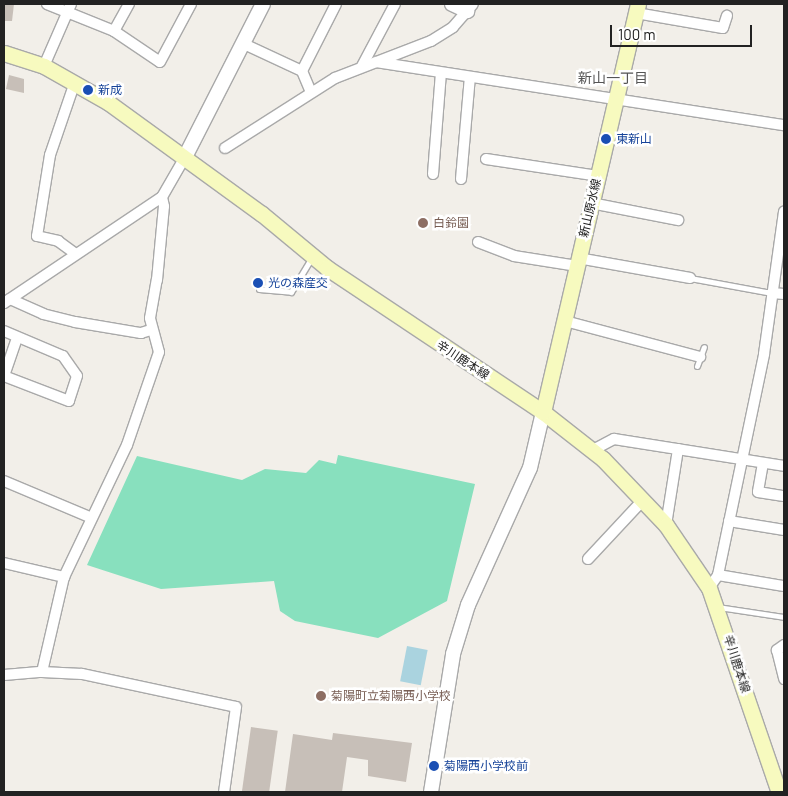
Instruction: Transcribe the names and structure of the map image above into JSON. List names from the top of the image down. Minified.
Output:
{"streets":{"main road":["新山原水線","辛川鹿本線"]},"crossings":[["新山原水線","辛川鹿本線"]],"districts":["新山一丁目"],"places":["新成","東新山","白鈴園","光の森産交","菊陽町立菊陽西小学校","菊陽西小学校前"],"scale_bar":"100 m"}
